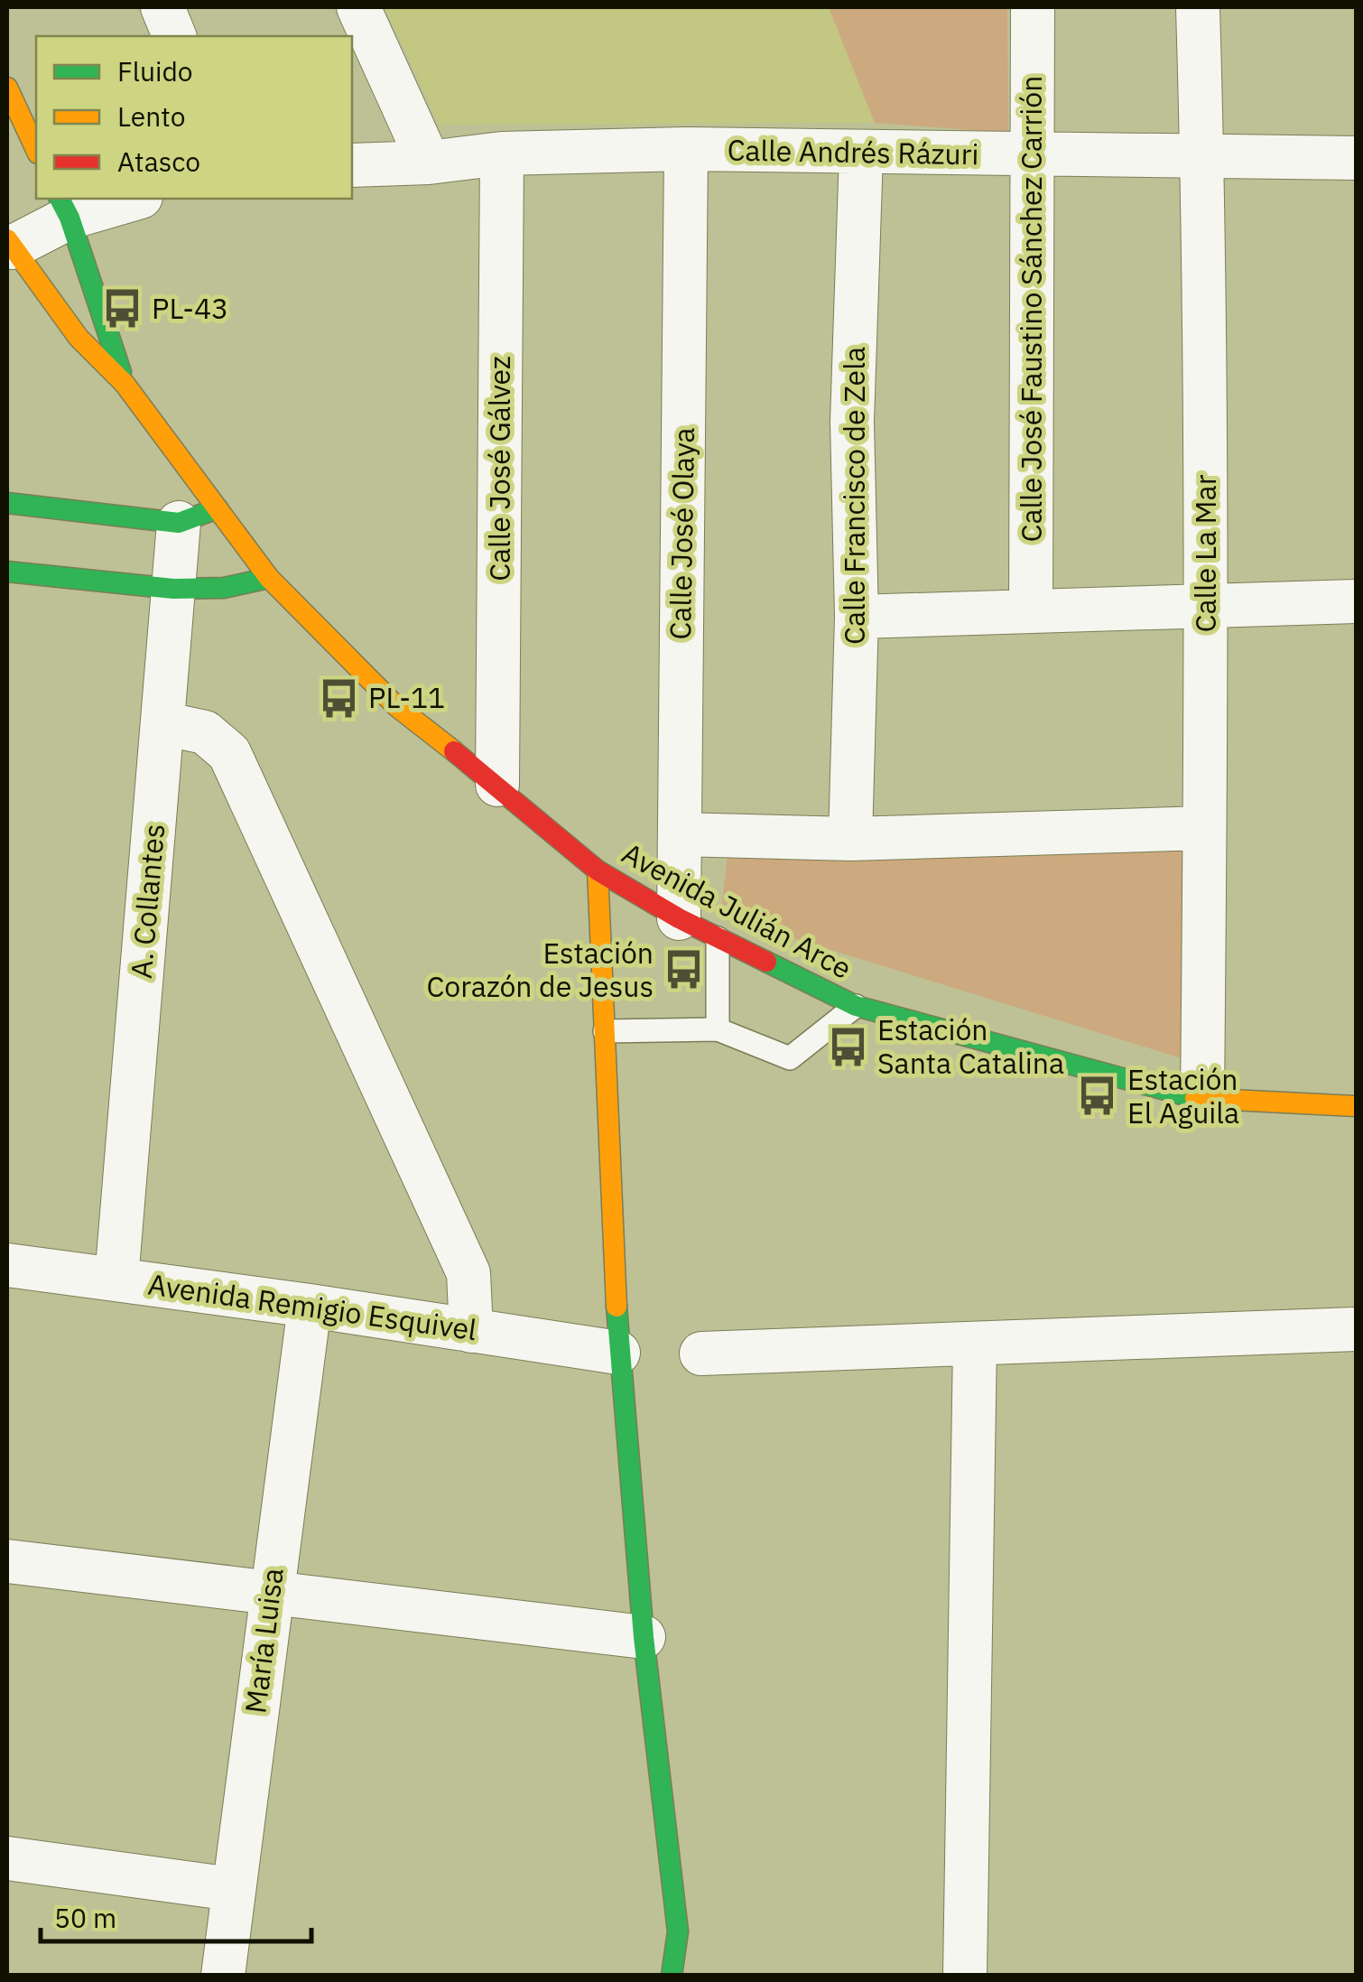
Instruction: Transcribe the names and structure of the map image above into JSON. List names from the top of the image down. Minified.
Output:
{"streets":{"main road":["Avenida Julián Arce"],"street":["Calle Andrés Rázuri","Calle José Faustino Sánchez Carrión","Calle José Gálvez","Calle Francisco de Zela","Calle José Olaya","Calle La Mar","A. Collantes","Avenida Remigio Esquivel","María Luisa"]},"crossings":[["Calle Andrés Rázuri","Calle José Faustino Sánchez Carrión"],["Calle Andrés Rázuri","Calle José Gálvez"],["Calle Andrés Rázuri","Calle Francisco de Zela"],["Calle Andrés Rázuri","Calle José Olaya"],["Calle Andrés Rázuri","Calle La Mar"],["Calle José Gálvez","Avenida Julián Arce"],["Calle José Olaya","Avenida Julián Arce"],["Calle La Mar","Avenida Julián Arce"],["A. Collantes","Avenida Julián Arce"],["A. Collantes","Avenida Remigio Esquivel"],["Avenida Remigio Esquivel","María Luisa"]],"places":{"bus stop":["PL-43","PL-11","Estación Corazón de Jesus","Estación Santa Catalina","Estación El Aguila"]},"legend":["Fluido","Lento","Atasco"],"scale_bar":"50 m"}
